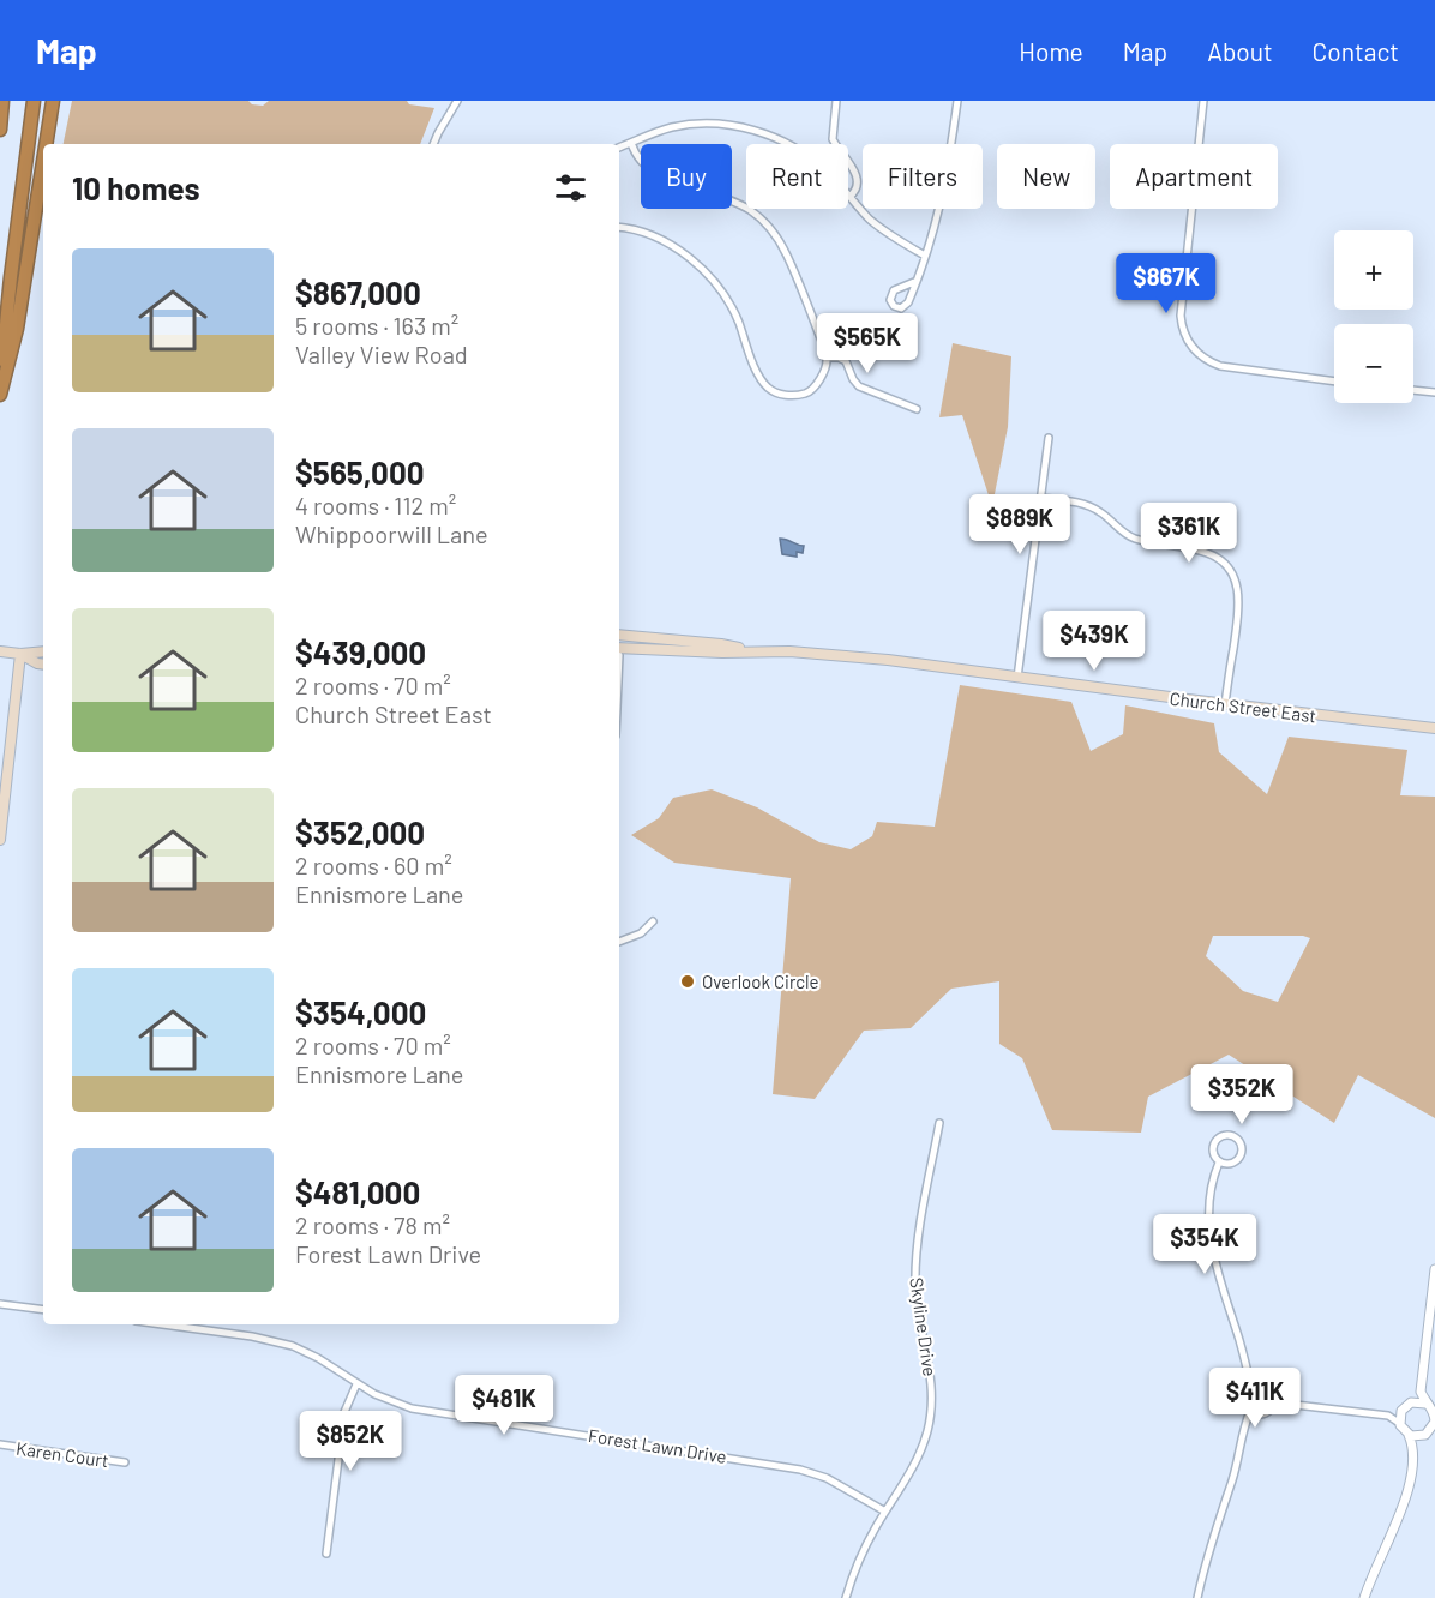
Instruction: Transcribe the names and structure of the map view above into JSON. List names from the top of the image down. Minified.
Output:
{"streets":{"main road":["Church Street East"],"street":["Skyline Drive","Forest Lawn Drive","Karen Court"]},"crossings":[["Skyline Drive","Forest Lawn Drive"]],"places":["Overlook Circle"],"page":{"header":"Map","nav":["Home","Map","About","Contact"],"chip":["Buy","Rent","Filters","New","Apartment"],"heading":"10 homes","map_buttons":["+","−"],"list":[{"name":"$867,000","note":"5 rooms · 163 m² · Valley View Road"},{"name":"$565,000","note":"4 rooms · 112 m² · Whippoorwill Lane"},{"name":"$439,000","note":"2 rooms · 70 m² · Church Street East"},{"name":"$352,000","note":"2 rooms · 60 m² · Ennismore Lane"},{"name":"$354,000","note":"2 rooms · 70 m² · Ennismore Lane"},{"name":"$481,000","note":"2 rooms · 78 m² · Forest Lawn Drive"}],"price":["$867K","$565K","$889K","$361K","$439K","$352K","$354K","$411K","$481K","$852K"]}}
